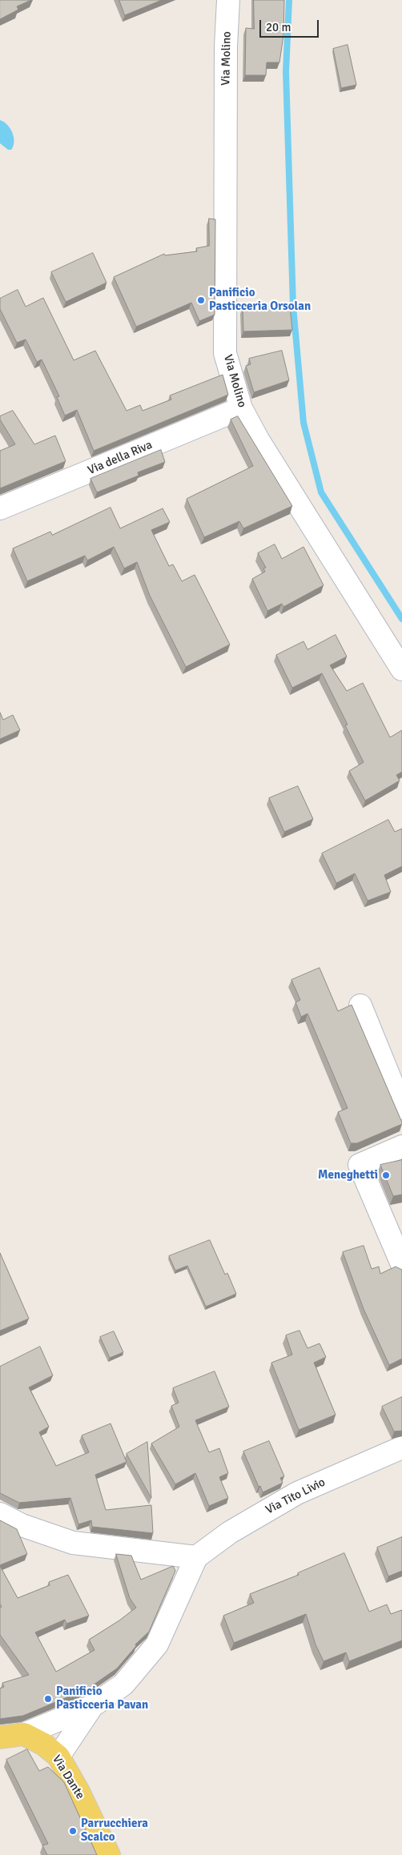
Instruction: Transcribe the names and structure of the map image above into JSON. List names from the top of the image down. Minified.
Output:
{"streets":{"main road":["Via Dante"],"street":["Via Molino","Via della Riva","Via Tito Livio"]},"crossings":[["Via Molino","Via della Riva"],["Via Tito Livio","Via Dante"]],"places":["Panificio Pasticceria Orsolan","Meneghetti","Panificio Pasticceria Pavan","Parrucchiera Scalco"],"scale_bar":"20 m"}
